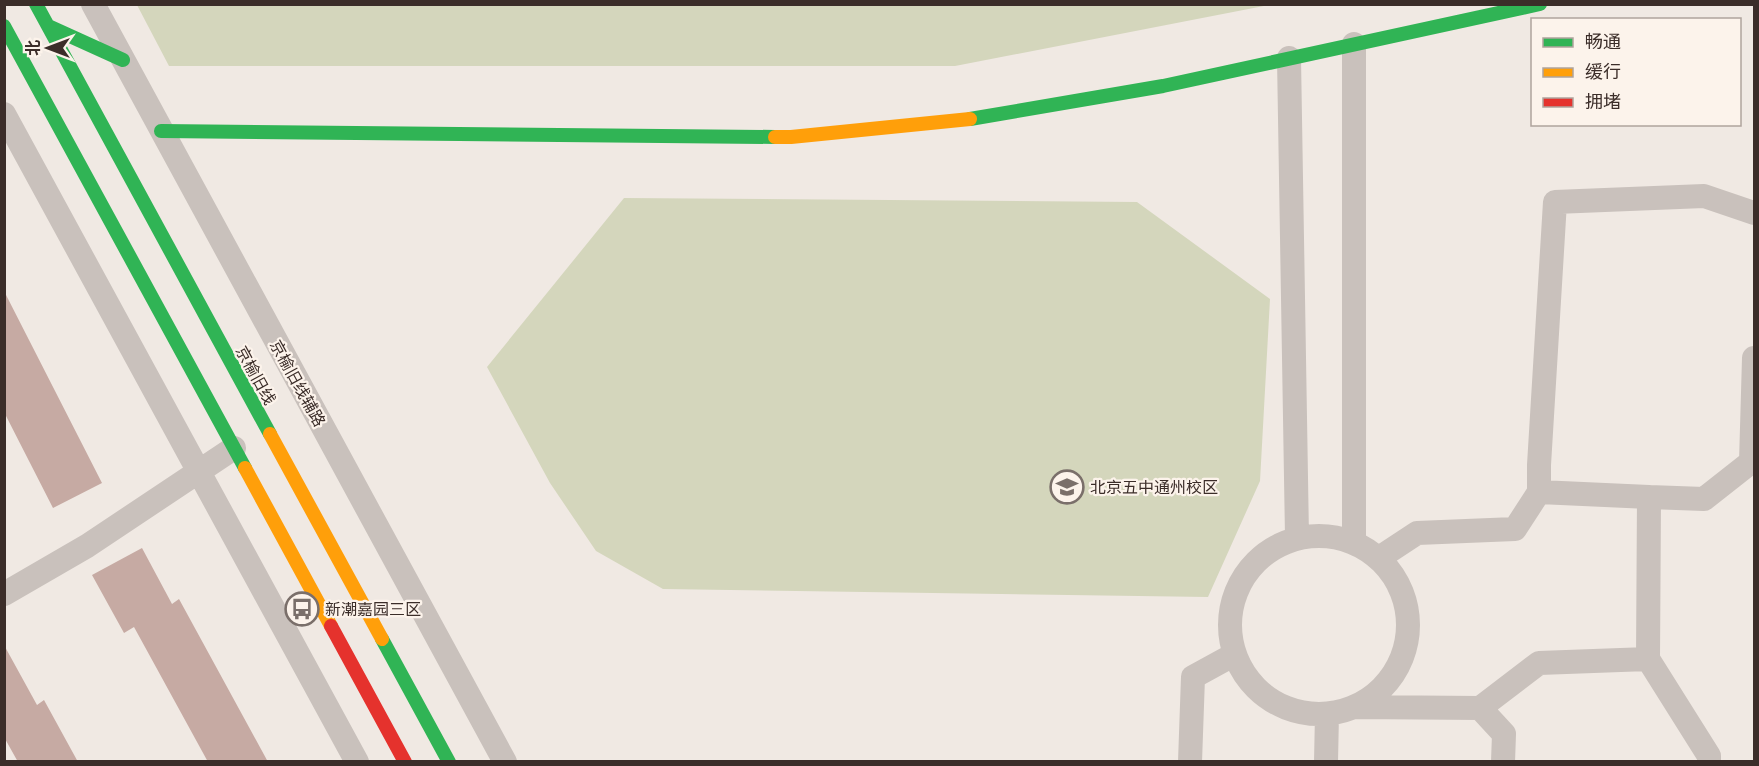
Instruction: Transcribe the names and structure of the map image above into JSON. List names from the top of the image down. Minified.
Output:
{"streets":{"main road":["京榆旧线"],"street":["京榆旧线辅路"]},"places":{"school or university":["北京五中通州校区"],"bus stop":["新潮嘉园三区"]},"legend":["畅通","缓行","拥堵"],"north":"left"}
